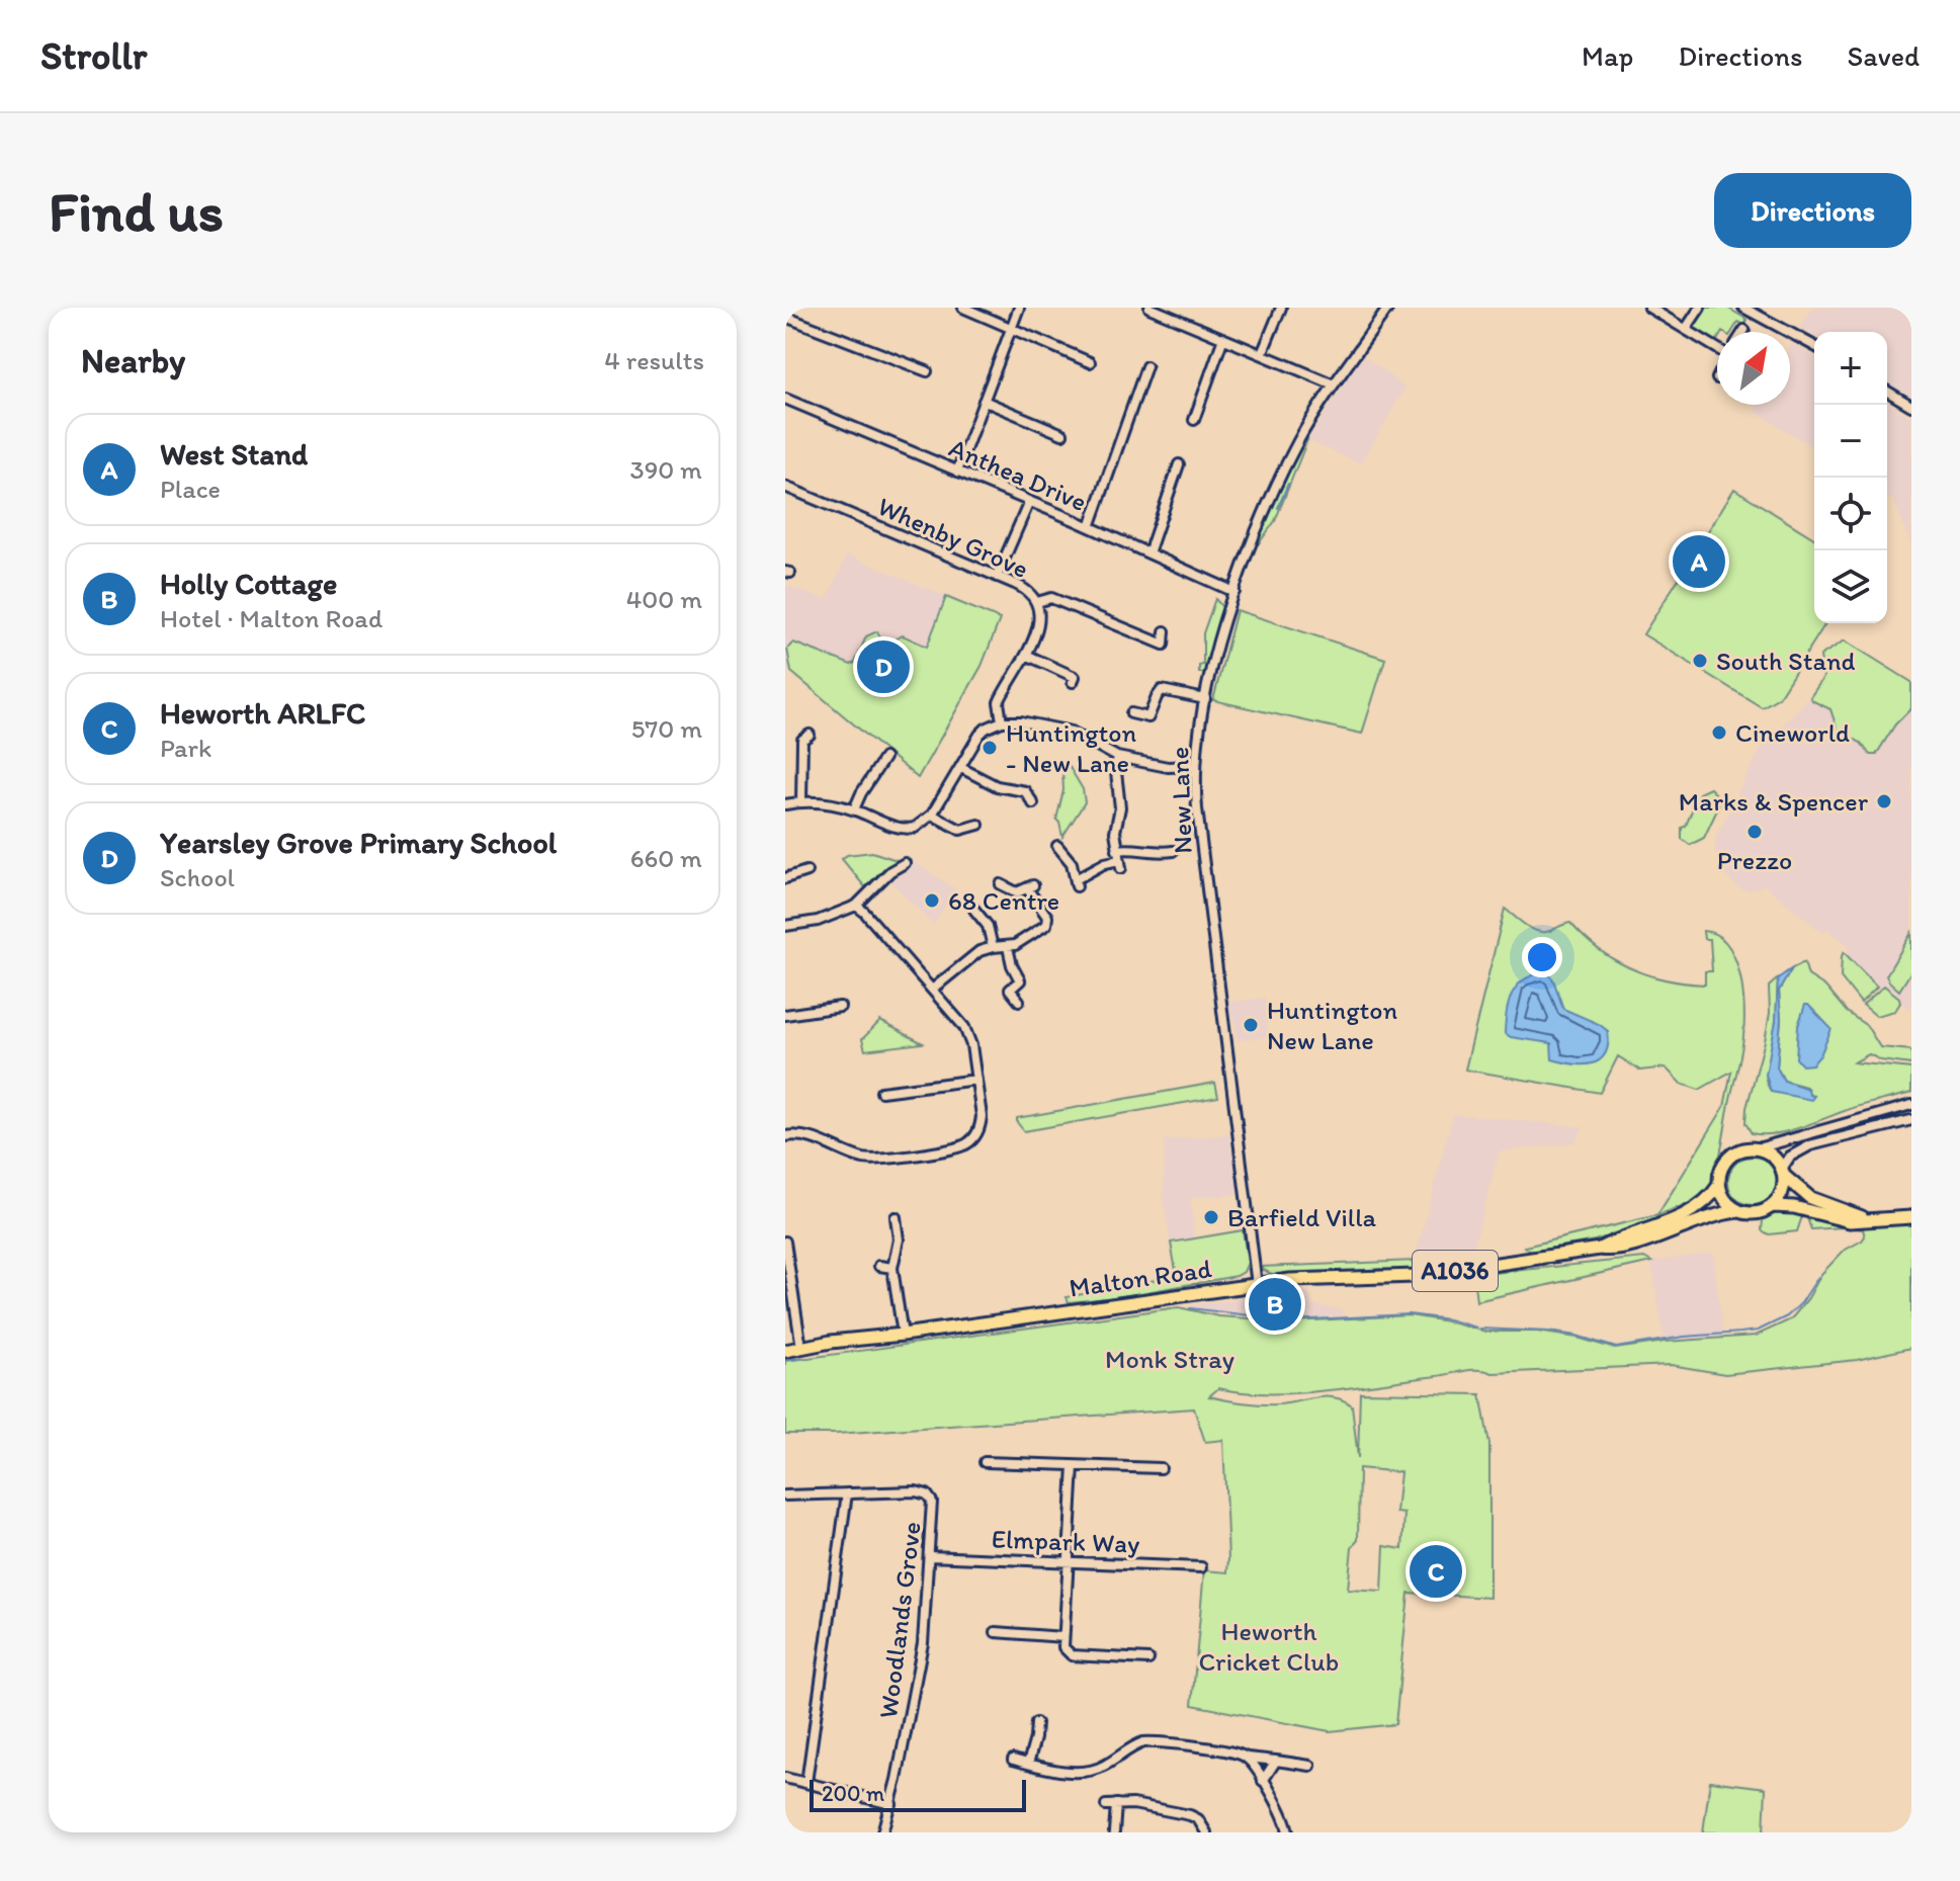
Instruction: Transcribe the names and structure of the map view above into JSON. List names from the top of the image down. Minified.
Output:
{"streets":{"main road":["A1036","Malton Road"],"street":["Anthea Drive","Whenby Grove","New Lane","Elmpark Way","Woodlands Grove"]},"crossings":[["Anthea Drive","New Lane"],["New Lane","Malton Road"],["Elmpark Way","Woodlands Grove"]],"parks":["Monk Stray","Heworth Cricket Club"],"places":["South Stand","Cineworld","Huntington - New Lane","Marks & Spencer","Prezzo","68 Centre","Huntington New Lane","Barfield Villa"],"scale_bar":"200 m","north":"top right","page":{"header":"Strollr","nav":["Map","Directions","Saved"],"buttons":"Directions","title":"Find us","heading":["Nearby","4 results"],"map_buttons":["+","−"],"list":[{"mark":"A","name":"West Stand","note":"Place","value":"390 m"},{"mark":"B","name":"Holly Cottage","note":"Hotel · Malton Road","value":"400 m"},{"mark":"C","name":"Heworth ARLFC","note":"Park","value":"570 m"},{"mark":"D","name":"Yearsley Grove Primary School","note":"School","value":"660 m"}],"pins":["A","D","B","C"],"scale":"200 m"}}
